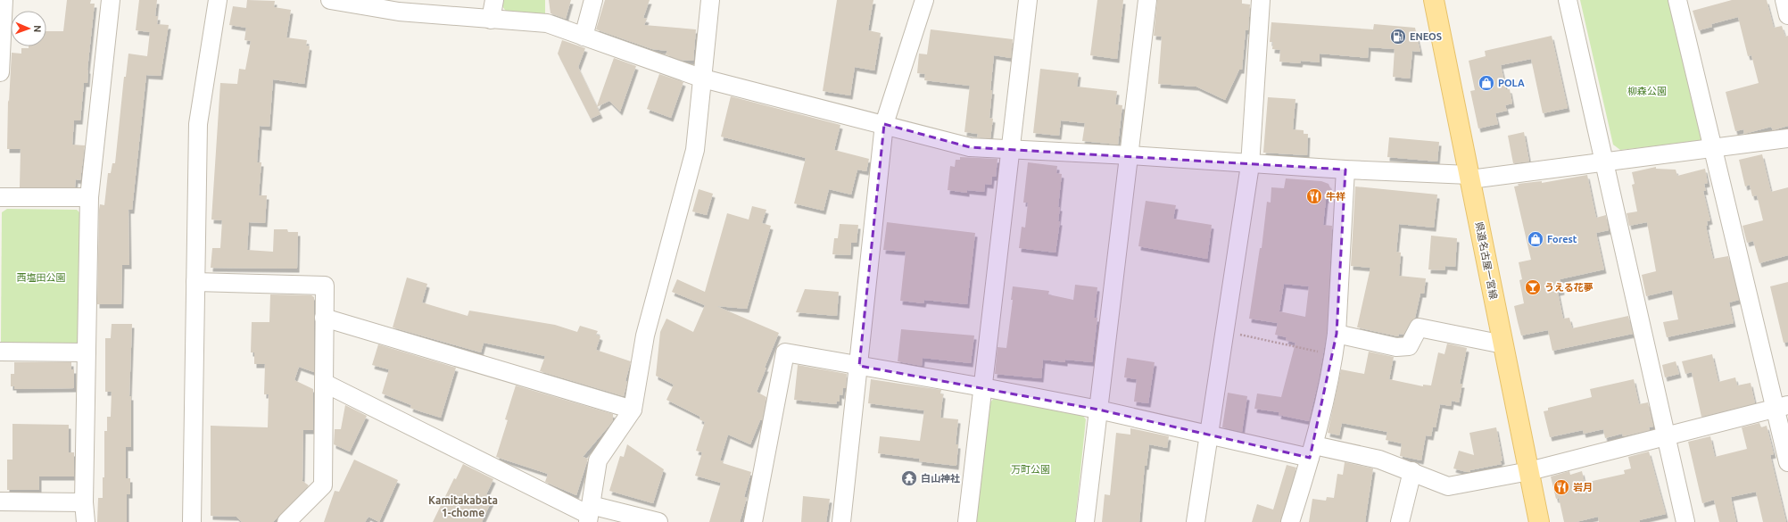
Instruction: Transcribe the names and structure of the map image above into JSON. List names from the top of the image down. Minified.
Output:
{"streets":{"main road":["県道名古屋一宮線"]},"districts":["Kamitakabata 1-chome"],"parks":["柳森公園","西塩田公園","万町公園"],"places":{"fuel station":["ENEOS"],"shop":["POLA","Forest"],"restaurant":["牛祥","岩月"],"bar":["うえる花夢"],"temple":["白山神社"]},"north":"right"}
